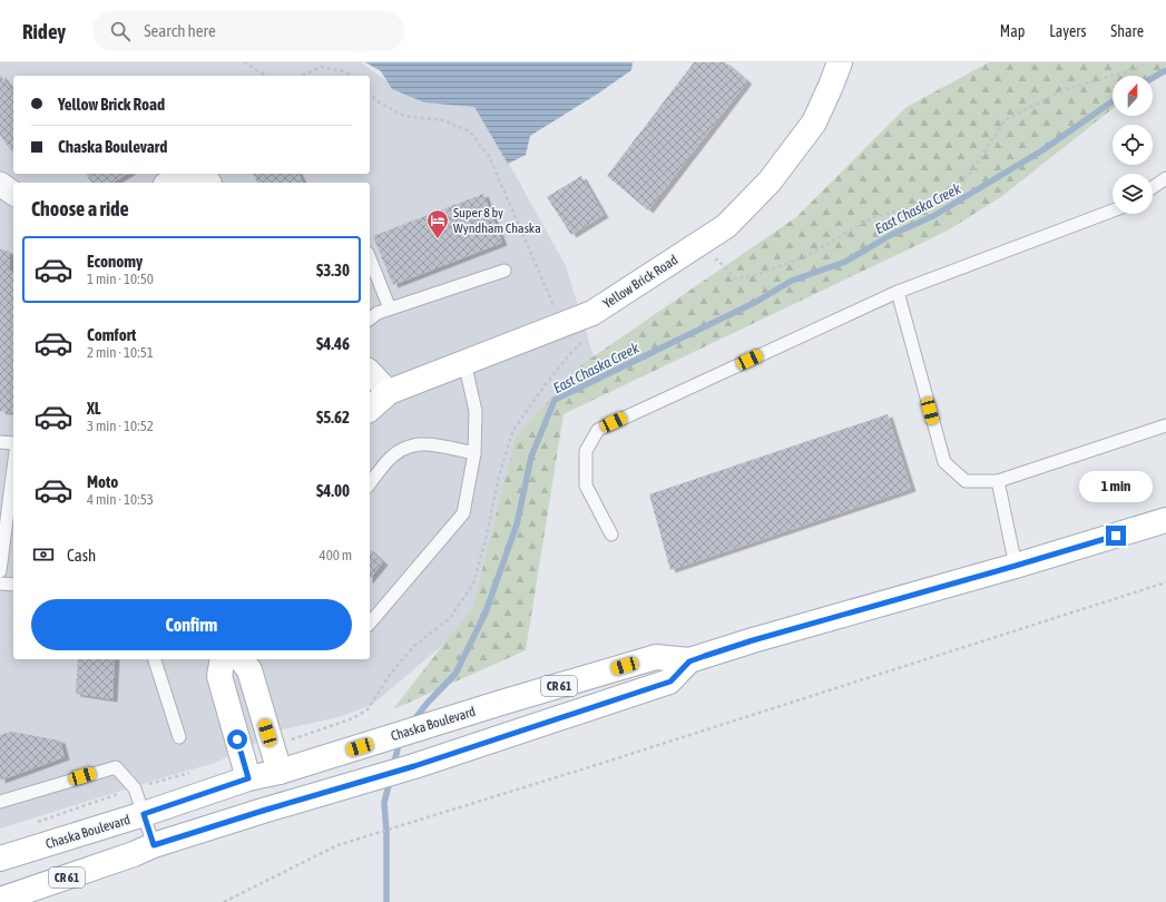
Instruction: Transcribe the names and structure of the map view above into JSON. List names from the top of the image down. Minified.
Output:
{"streets":{"main road":["Yellow Brick Road","CR 61","Chaska Boulevard"]},"water":["East Chaska Creek"],"places":{"hotel":["Super 8 by Wyndham Chaska"]},"north":"top","page":{"header":"Ridey","search":"Search here","nav":["Map","Layers","Share"],"banner":["Yellow Brick Road","Chaska Boulevard"],"heading":"Choose a ride","list":[{"name":"Economy","note":"1 min · 10:50","value":"$3.30"},{"name":"Comfort","note":"2 min · 10:51","value":"$4.46"},{"name":"XL","note":"3 min · 10:52","value":"$5.62"},{"name":"Moto","note":"4 min · 10:53","value":"$4.00"}],"bubble":"1 min","pay":["Cash","400 m"],"buttons":"Confirm"}}
